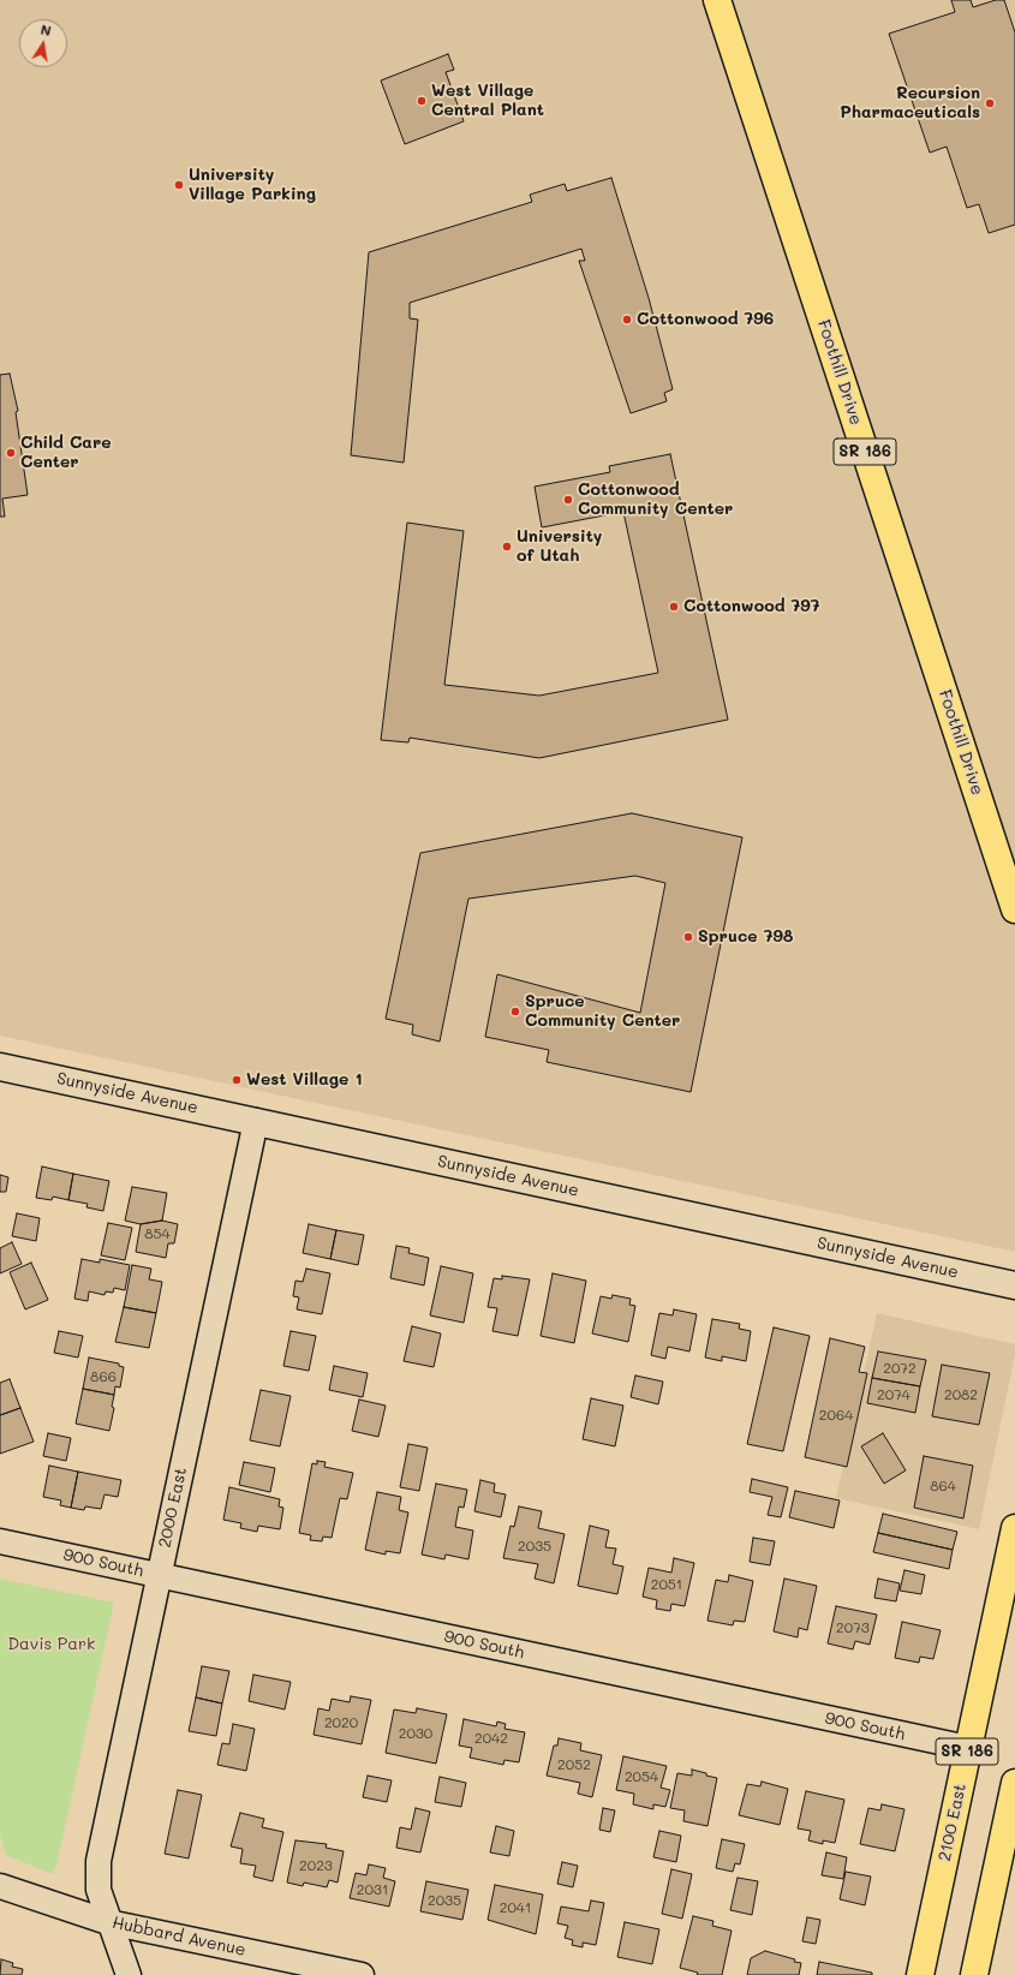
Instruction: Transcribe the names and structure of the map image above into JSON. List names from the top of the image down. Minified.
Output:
{"streets":{"main road":["Foothill Drive","SR 186","Sunnyside Avenue","2100 East"],"street":["2000 East","900 South","Hubbard Avenue"]},"crossings":[["Sunnyside Avenue","2000 East"],["2000 East","900 South"],["2000 East","Hubbard Avenue"],["900 South","2100 East"]],"parks":["Davis Park"],"places":["West Village Central Plant","Recursion Pharmaceuticals","University Village Parking","Cottonwood 796","Child Care Center","Cottonwood Community Center","University of Utah","Cottonwood 797","Spruce 798","Spruce Community Center","West Village 1"],"house_numbers":["854","2072","866","2074","2082","2064","864","2035","2051","2073","2020","2030","2042","2052","2054","2023","2031","2035","2041"],"north":"top"}
